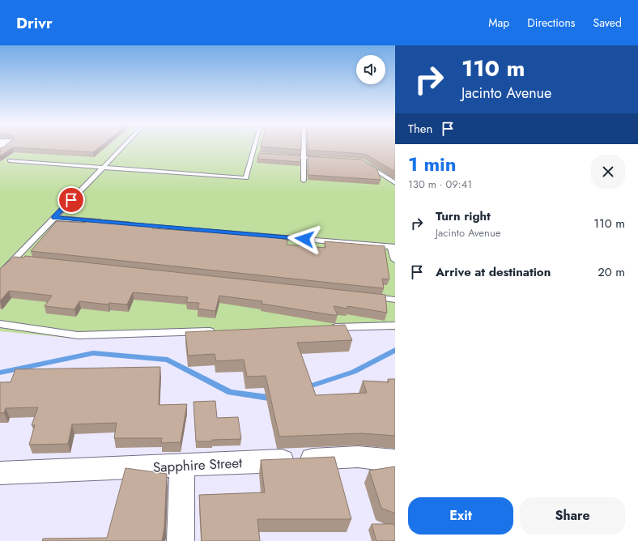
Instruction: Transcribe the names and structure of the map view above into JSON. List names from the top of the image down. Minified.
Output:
{"streets":{"street":["Sapphire Street"]},"page":{"header":"Drivr","nav":["Map","Directions","Saved"],"turn":["110 m","Jacinto Avenue"],"then":"Then","heading":["1 min","130 m · 09:41"],"list":[{"name":"Turn right","note":"Jacinto Avenue","value":"110 m"},{"name":"Arrive at destination","value":"20 m"}],"buttons":["Exit","Share"]}}
